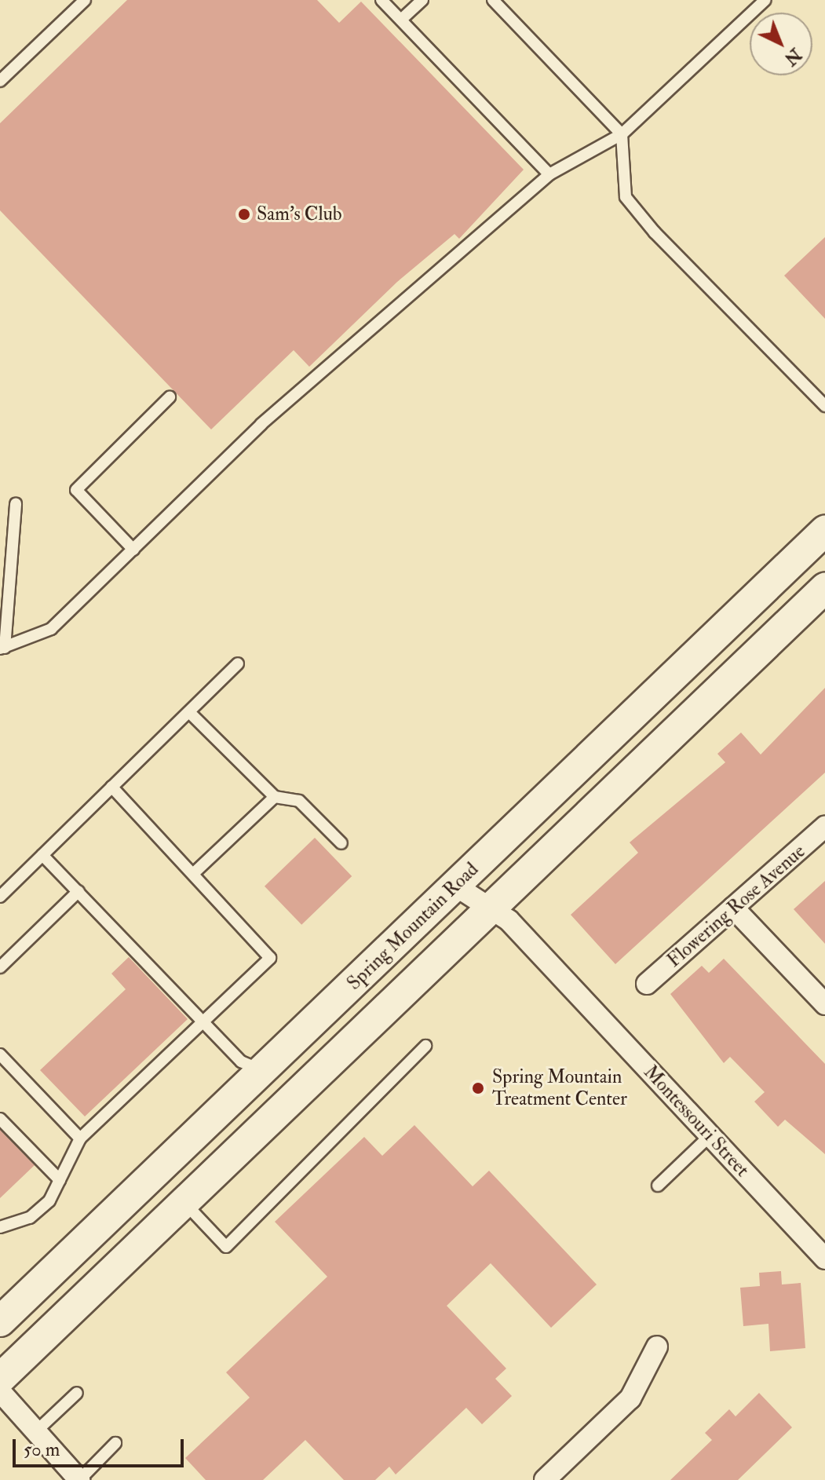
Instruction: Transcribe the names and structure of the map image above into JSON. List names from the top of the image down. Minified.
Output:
{"streets":{"main road":["Spring Mountain Road"],"street":["Flowering Rose Avenue","Montessouri Street"]},"crossings":[["Spring Mountain Road","Montessouri Street"]],"places":["Sam's Club","Spring Mountain Treatment Center"],"scale_bar":"50 m","north":"bottom right"}
